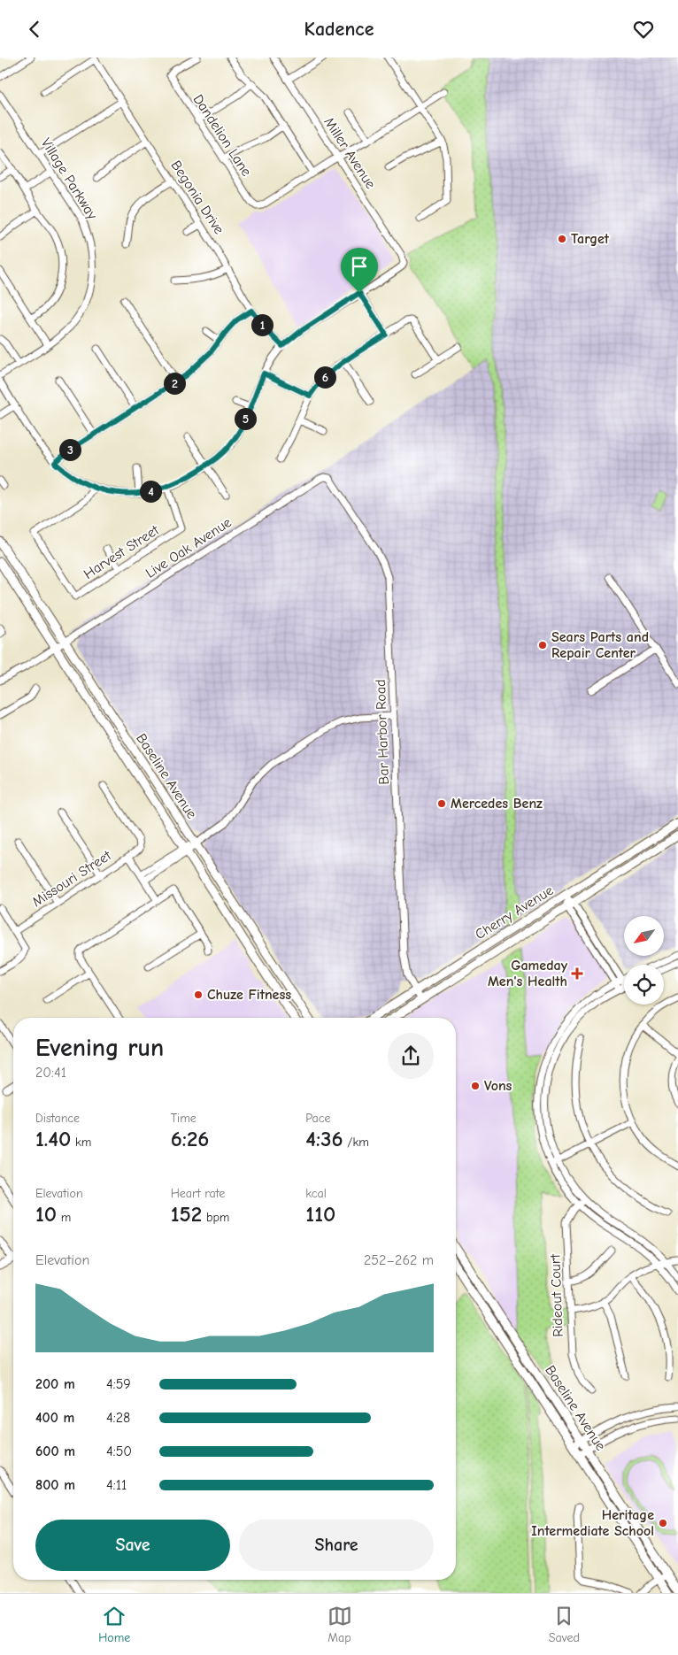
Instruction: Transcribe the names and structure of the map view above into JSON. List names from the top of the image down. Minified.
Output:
{"streets":{"main road":["Baseline Avenue","Cherry Avenue"],"street":["Dandelion Lane","Miller Avenue","Village Parkway","Begonia Drive","Live Oak Avenue","Harvest Street","Bar Harbor Road","Missouri Street","Rideout Court"]},"crossings":[["Live Oak Avenue","Bar Harbor Road"],["Live Oak Avenue","Baseline Avenue"],["Bar Harbor Road","Cherry Avenue"]],"places":{"other":["Target","Sears Parts and Repair Center","Mercedes Benz","Chuze Fitness","Vons","Heritage Intermediate School"],"health":["Gameday Men's Health"]},"north":"bottom left","page":{"header":"Kadence","pins":["1","6","2","5","3","4"],"heading":["Evening run","20:41"],"stats":[["Distance","1.40 km"],["Time","6:26"],["Pace","4:36 /km"],["Elevation","10 m"],["Heart rate","152 bpm"],["kcal","110"]],"chart":["Elevation","252–262 m"],"list":[{"name":"200 m","note":"4:59"},{"name":"400 m","note":"4:28"},{"name":"600 m","note":"4:50"},{"name":"800 m","note":"4:11"}],"buttons":["Save","Share"],"tabs":["Home","Map","Saved"]}}
